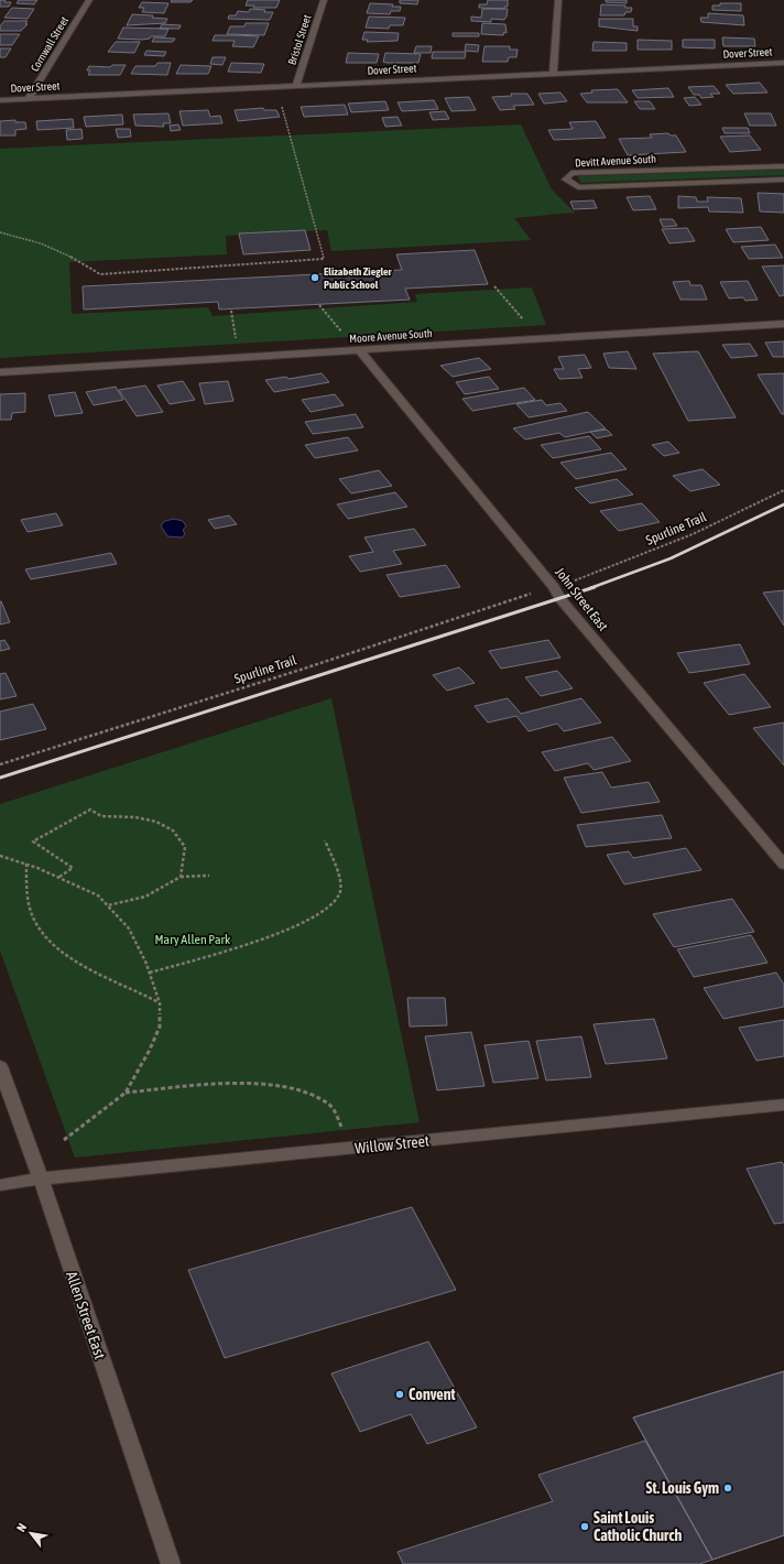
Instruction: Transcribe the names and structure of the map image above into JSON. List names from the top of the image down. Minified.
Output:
{"streets":{"street":["Bristol Street","Cornwall Street","Dover Street","Devitt Avenue South","Moore Avenue South","John Street East","Willow Street","Allen Street East"],"path":["Spurline Trail"]},"crossings":[["Bristol Street","Dover Street"],["Cornwall Street","Dover Street"],["Moore Avenue South","John Street East"],["Willow Street","Allen Street East"]],"parks":["Mary Allen Park"],"places":["Elizabeth Ziegler Public School","Convent","St. Louis Gym","Saint Louis Catholic Church"],"north":"top left"}
